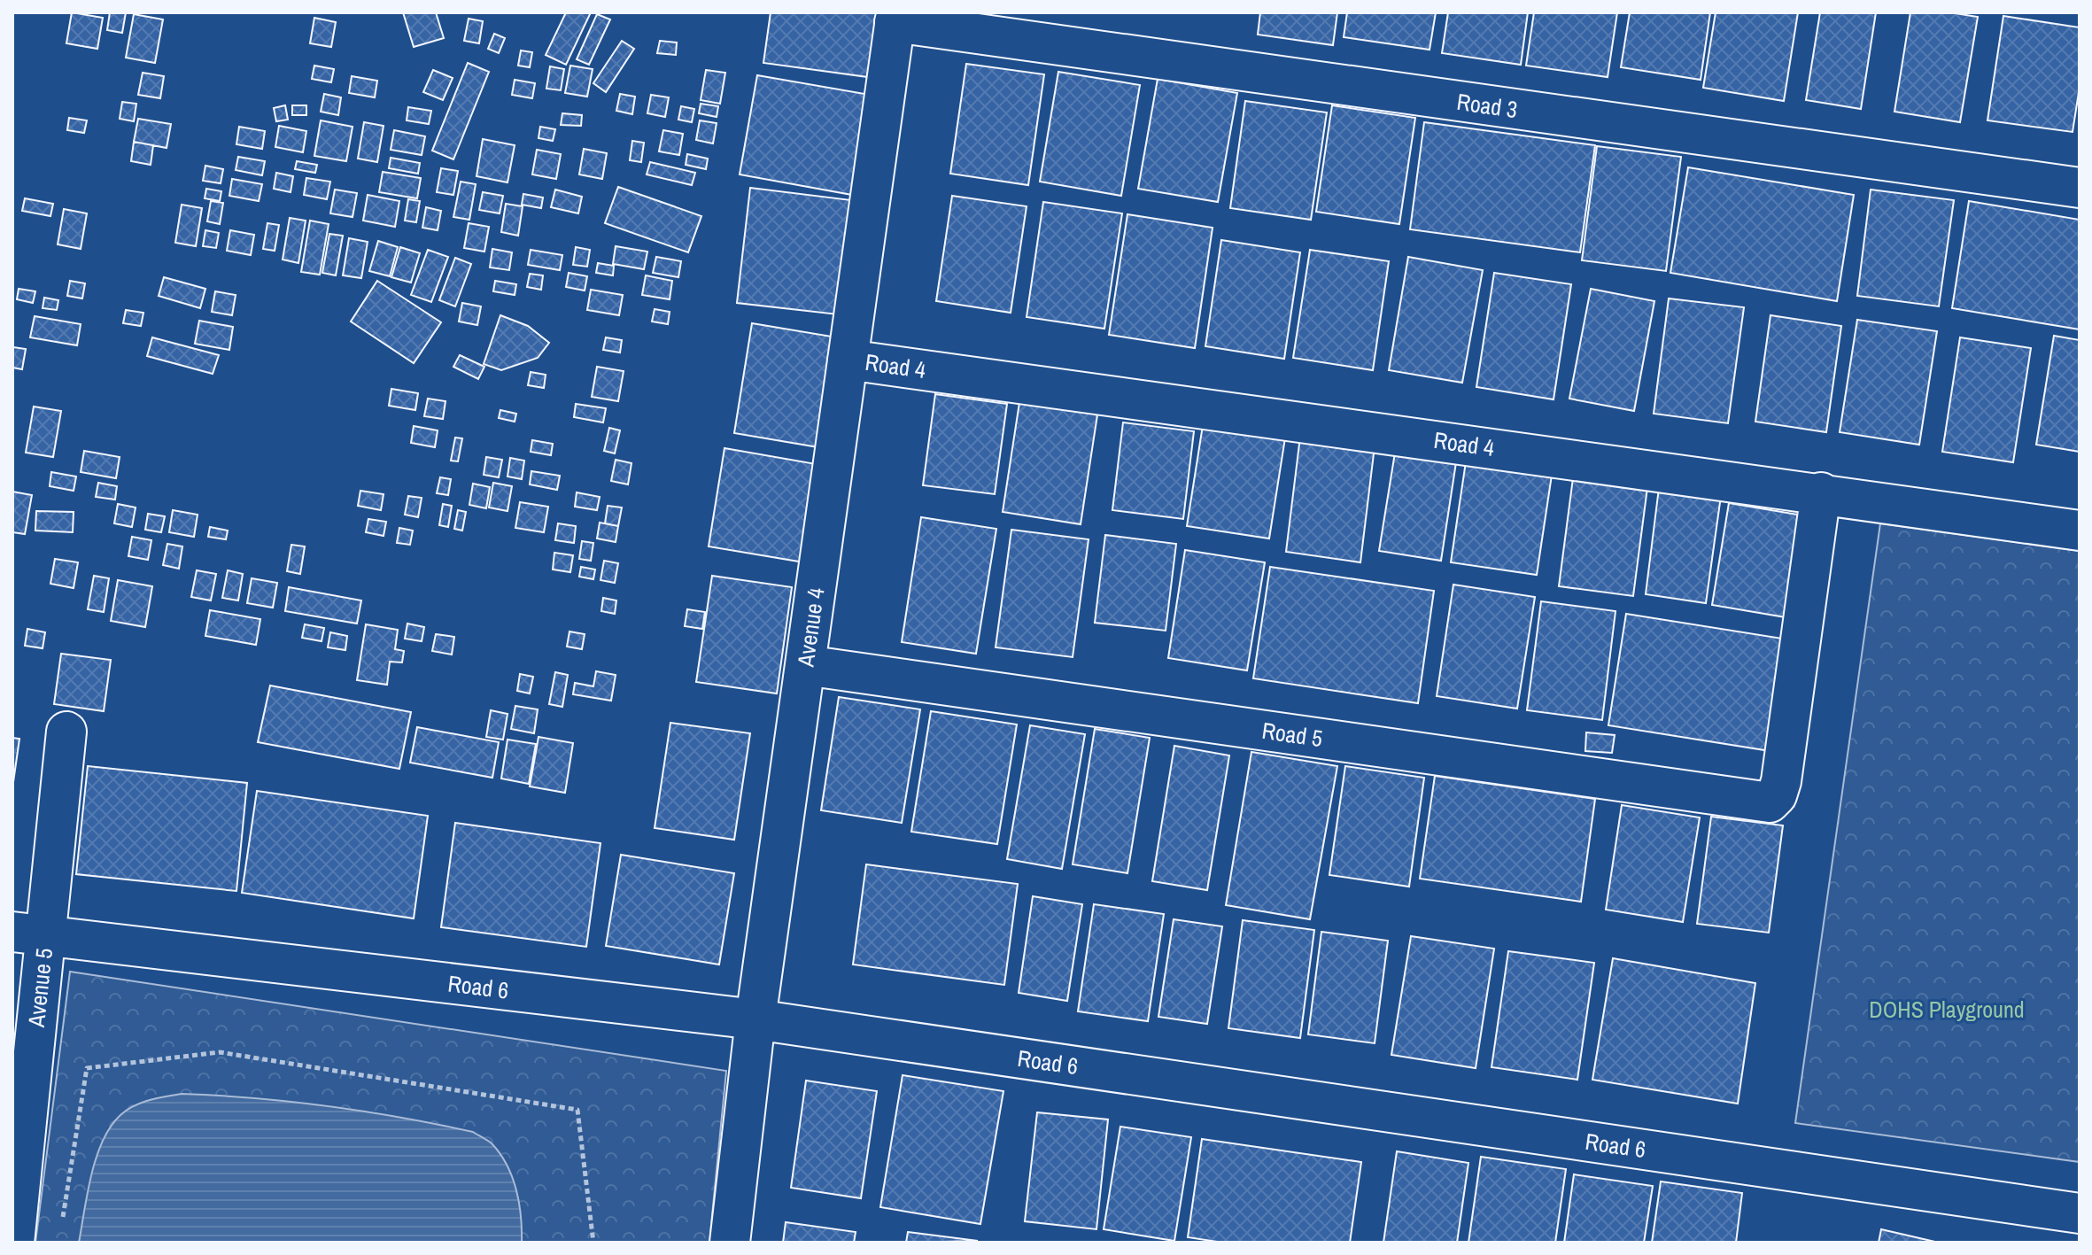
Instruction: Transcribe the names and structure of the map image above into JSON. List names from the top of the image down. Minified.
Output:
{"streets":{"street":["Road 3","Road 4","Avenue 4","Road 5","Road 6","Avenue 5"]},"crossings":[["Road 3","Avenue 4"],["Road 4","Avenue 4"],["Road 4","Road 5"],["Avenue 4","Road 5"],["Avenue 4","Road 6"],["Road 6","Avenue 5"]],"parks":["DOHS Playground"]}
